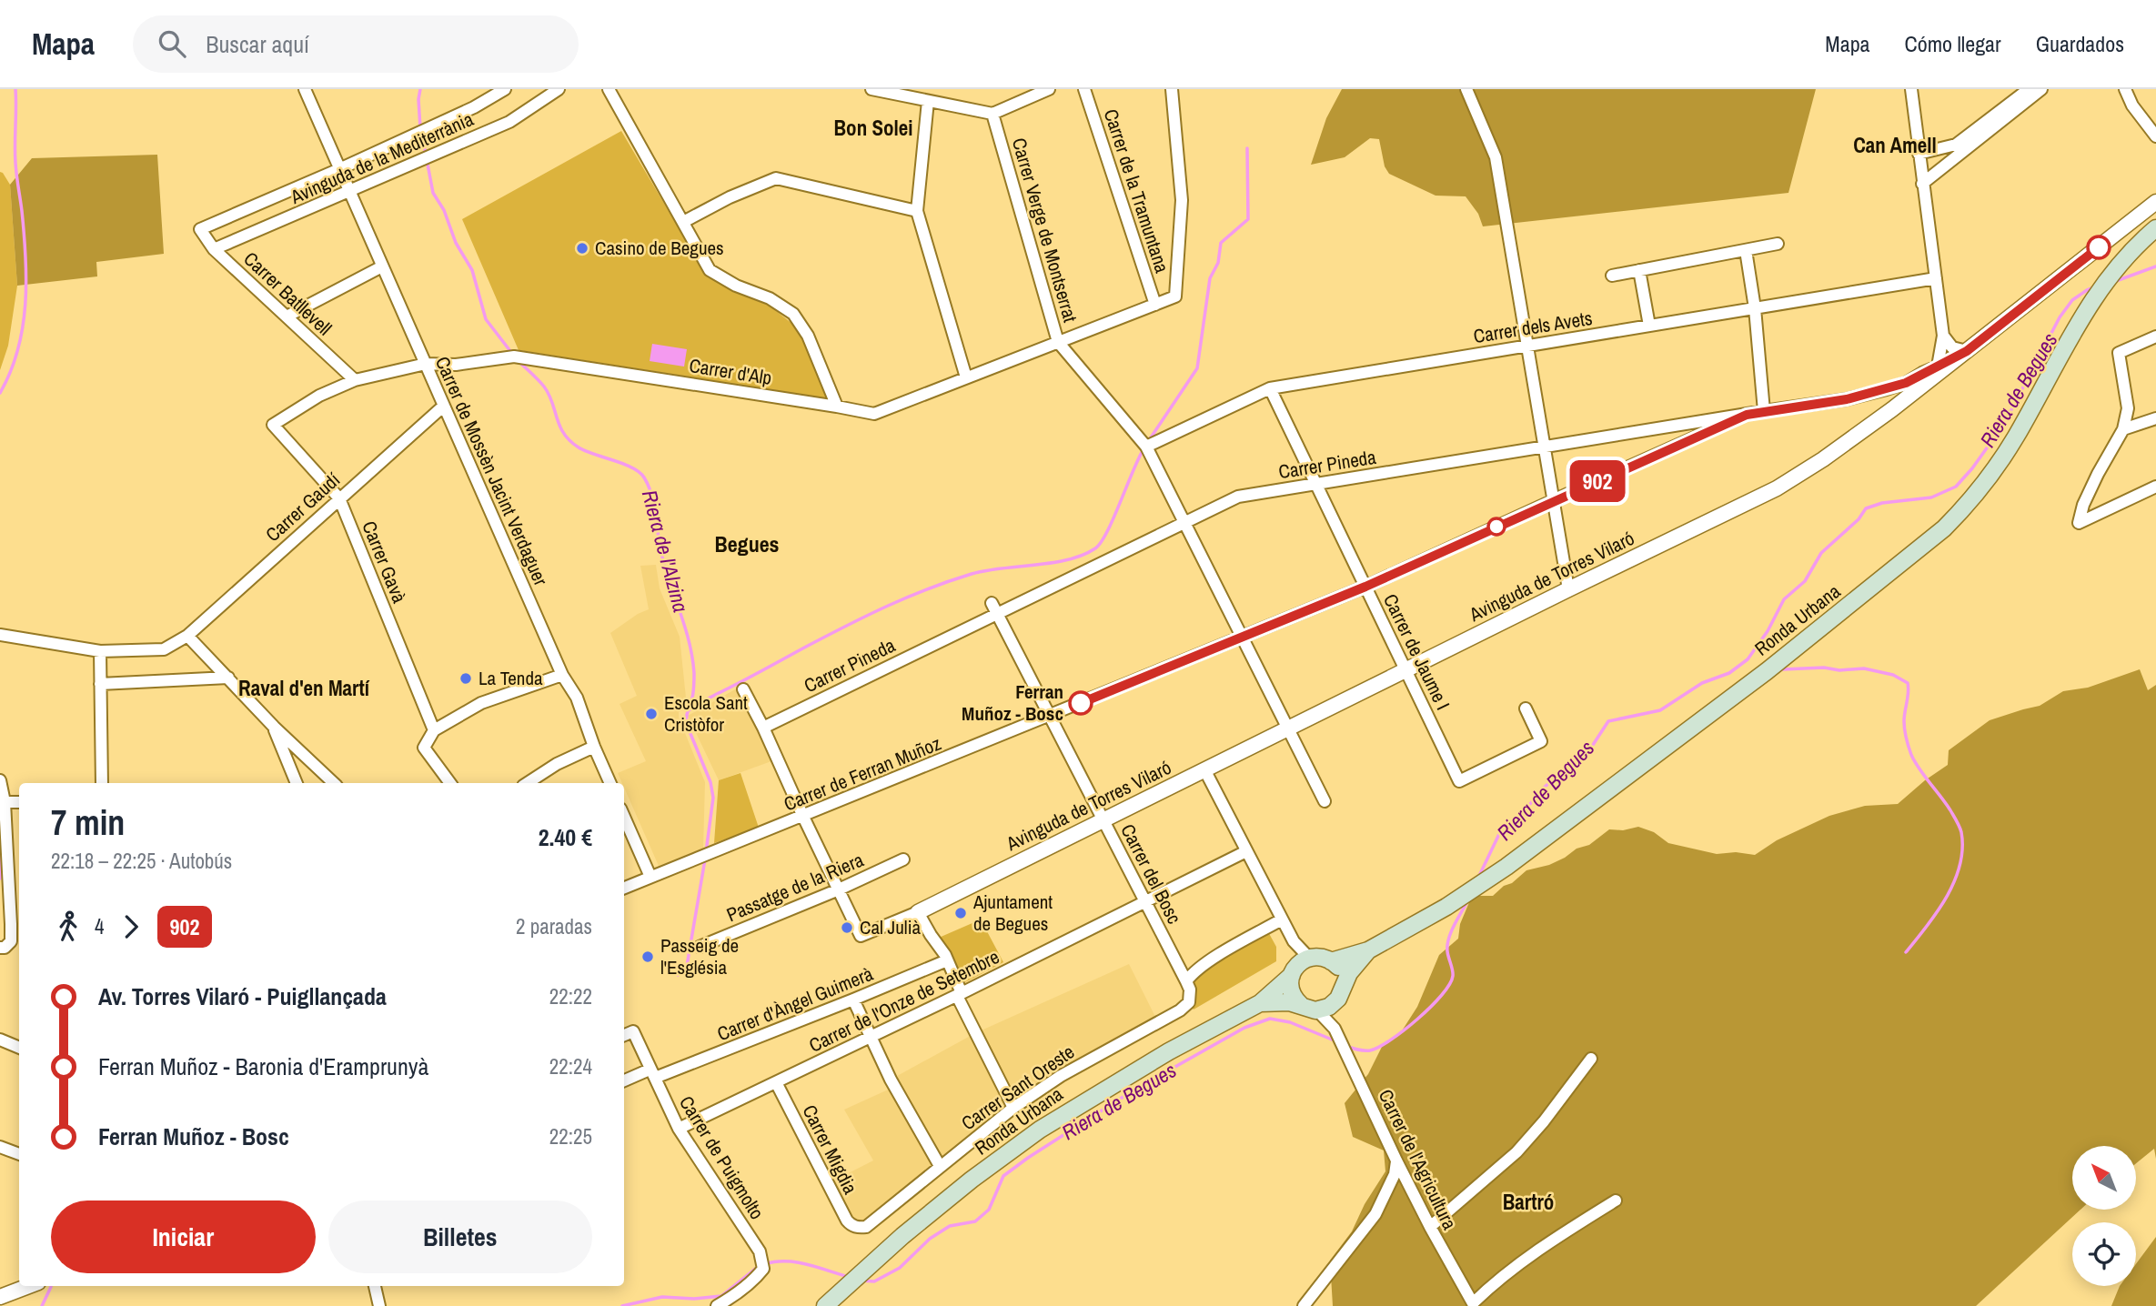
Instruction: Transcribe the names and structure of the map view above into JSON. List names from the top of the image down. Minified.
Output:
{"streets":{"main road":["Ronda Urbana"],"street":["Avinguda de la Mediterrània","Carrer de la Tramuntana","Carrer Verge de Montserrat","Carrer Batllevell","Carrer dels Avets","Carrer d'Alp","Carrer Pineda","Carrer de Mossèn Jacint Verdaguer","Carrer Gaudí","Carrer Gavà","Avinguda de Torres Vilaró","Carrer de Jaume I","Carrer de Ferran Muñoz","Carrer del Bosc","Passatge de la Riera","Carrer de l'Onze de Setembre","Carrer d'Àngel Guimerà","Carrer Sant Oreste","Carrer Migdia","Carrer de Puigmolto","Carrer de l'Agricultura"]},"crossings":[["Avinguda de la Mediterrània","Carrer Batllevell"],["Avinguda de la Mediterrània","Carrer de Mossèn Jacint Verdaguer"],["Carrer de la Tramuntana","Carrer d'Alp"],["Carrer Verge de Montserrat","Carrer dels Avets"],["Carrer Verge de Montserrat","Carrer d'Alp"],["Carrer Verge de Montserrat","Carrer Pineda"],["Carrer Verge de Montserrat","Avinguda de Torres Vilaró"],["Carrer Verge de Montserrat","Carrer de Ferran Muñoz"],["Carrer Batllevell","Carrer d'Alp"],["Carrer dels Avets","Carrer de Jaume I"],["Carrer d'Alp","Carrer de Mossèn Jacint Verdaguer"],["Carrer d'Alp","Carrer Gavà"],["Carrer Pineda","Avinguda de Torres Vilaró"],["Carrer Pineda","Carrer de Jaume I"],["Carrer Pineda","Carrer de Ferran Muñoz"],["Carrer Pineda","Carrer del Bosc"],["Carrer de Mossèn Jacint Verdaguer","Carrer Gaudí"],["Carrer Gaudí","Carrer Gavà"],["Avinguda de Torres Vilaró","Carrer de Jaume I"],["Avinguda de Torres Vilaró","Carrer del Bosc"],["Ronda Urbana","Carrer de l'Agricultura"],["Carrer de Jaume I","Carrer de Ferran Muñoz"],["Carrer de Ferran Muñoz","Carrer del Bosc"],["Carrer del Bosc","Carrer de l'Onze de Setembre"],["Carrer del Bosc","Carrer Sant Oreste"],["Carrer de l'Onze de Setembre","Carrer Migdia"],["Carrer de l'Onze de Setembre","Carrer de Puigmolto"],["Carrer d'Àngel Guimerà","Carrer de Puigmolto"],["Carrer Sant Oreste","Carrer Migdia"]],"districts":["Bon Solei","Can Amell","Begues","Raval d'en Martí","Bartró"],"water":["Riera de Begues","Riera de l'Alzina"],"places":["Casino de Begues","La Tenda","Ferran Muñoz - Bosc","Escola Sant Cristòfor","Ajuntament de Begues","Cal Julià","Passeig de l'Església"],"lines":["bus line 902"],"north":"top left","page":{"header":"Mapa","search":"Buscar aquí","nav":["Mapa","Cómo llegar","Guardados"],"on_map":"902","heading":["7 min","22:18 – 22:25 · Autobús","2.40 €"],"legs":["4","902","2 paradas"],"list":[{"name":"Av. Torres Vilaró - Puigllançada","value":"22:22"},{"name":"Ferran Muñoz - Baronia d'Eramprunyà","value":"22:24"},{"name":"Ferran Muñoz - Bosc","value":"22:25"}],"buttons":["Iniciar","Billetes"]}}
